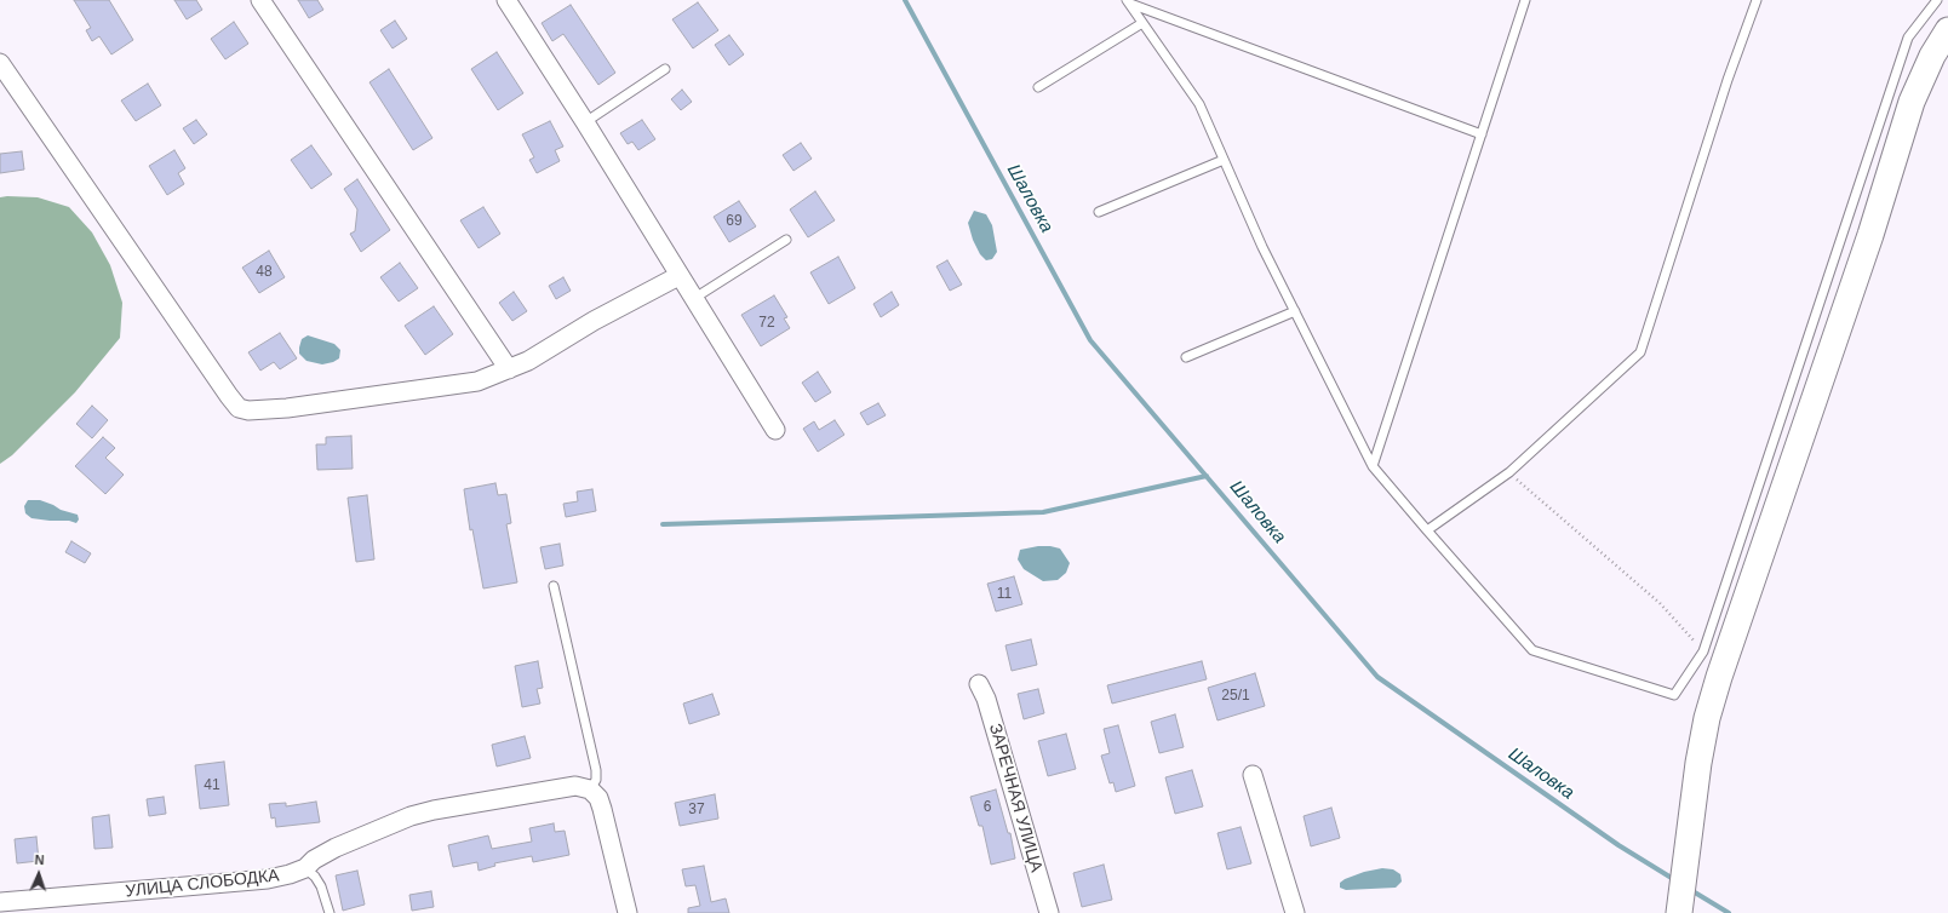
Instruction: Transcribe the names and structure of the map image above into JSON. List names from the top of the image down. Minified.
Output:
{"streets":{"street":["ЗАРЕЧНАЯ УЛИЦА","УЛИЦА СЛОБОДКА"]},"water":["Шаловка"],"house_numbers":["69","48","72","11","25/1","41","6","37"],"north":"top"}
